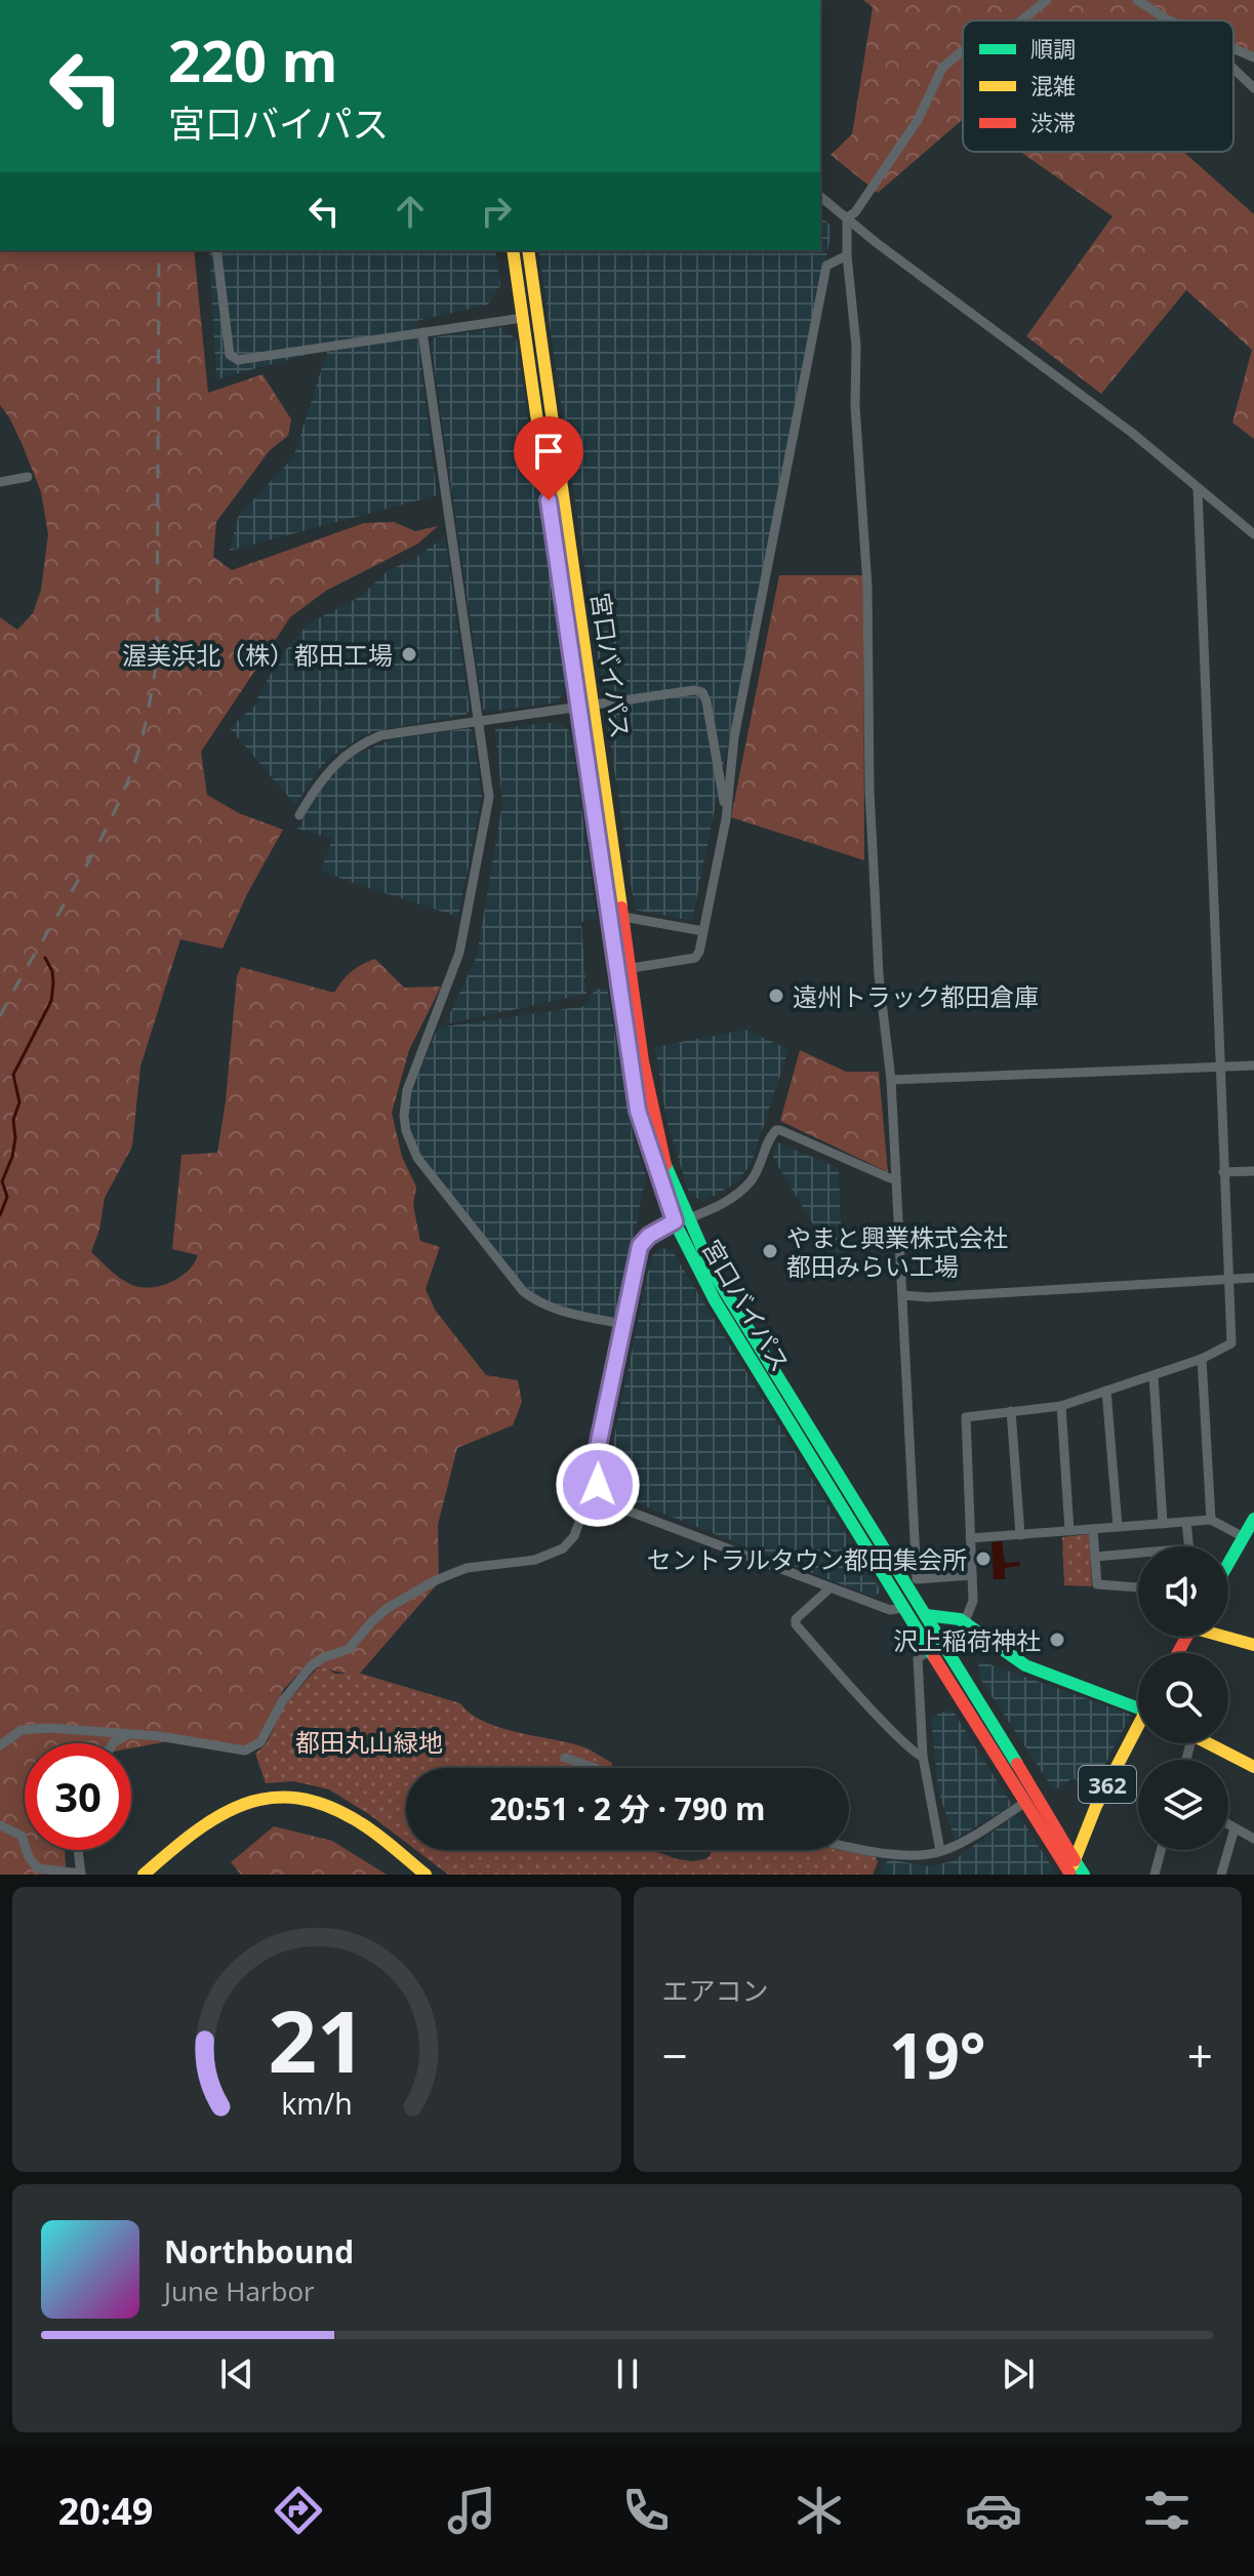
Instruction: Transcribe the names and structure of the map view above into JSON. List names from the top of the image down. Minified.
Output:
{"streets":{"main road":["宮口バイパス","362"]},"crossings":[["宮口バイパス","362"]],"parks":["都田丸山緑地"],"places":["渥美浜北（株）都田工場","遠州トラック都田倉庫","やまと興業株式会社 都田みらい工場","セントラルタウン都田集会所","沢上稲荷神社"],"legend":["順調","混雑","渋滞"],"page":{"turn":["220 m","宮口バイパス"],"limit":"30","trip":"20:51 · 2 分 · 790 m","tile":"エアコン","heat":["−","19°","+"],"song":["Northbound","June Harbor"],"tabs":"20:49","gauge":["21","km/h"]}}
